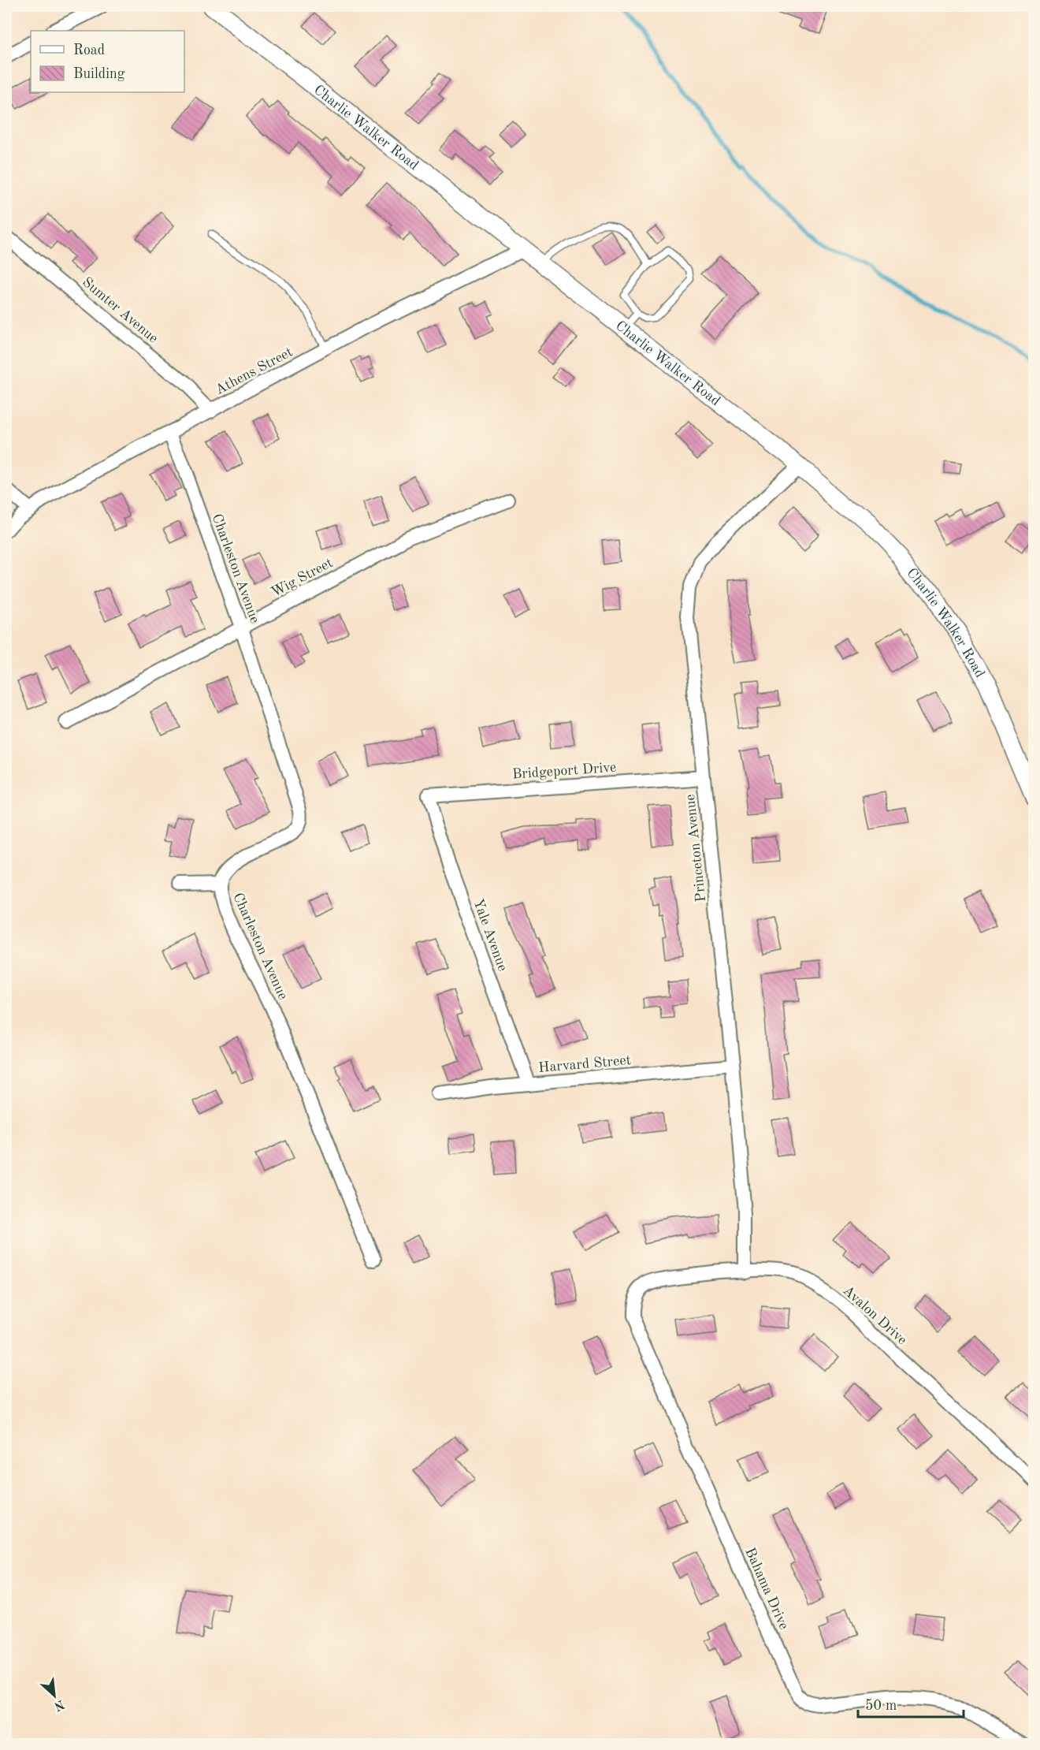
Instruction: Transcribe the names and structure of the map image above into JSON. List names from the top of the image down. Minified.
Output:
{"streets":{"street":["Charlie Walker Road","Sumter Avenue","Athens Street","Charleston Avenue","Wig Street","Bridgeport Drive","Princeton Avenue","Yale Avenue","Harvard Street","Avalon Drive","Bahama Drive"]},"crossings":[["Charlie Walker Road","Athens Street"],["Charlie Walker Road","Princeton Avenue"],["Sumter Avenue","Athens Street"],["Athens Street","Charleston Avenue"],["Charleston Avenue","Wig Street"],["Bridgeport Drive","Princeton Avenue"],["Bridgeport Drive","Yale Avenue"],["Princeton Avenue","Harvard Street"],["Princeton Avenue","Avalon Drive"],["Yale Avenue","Harvard Street"],["Avalon Drive","Bahama Drive"]],"legend":["Road","Building"],"scale_bar":"50 m","north":"bottom right"}
